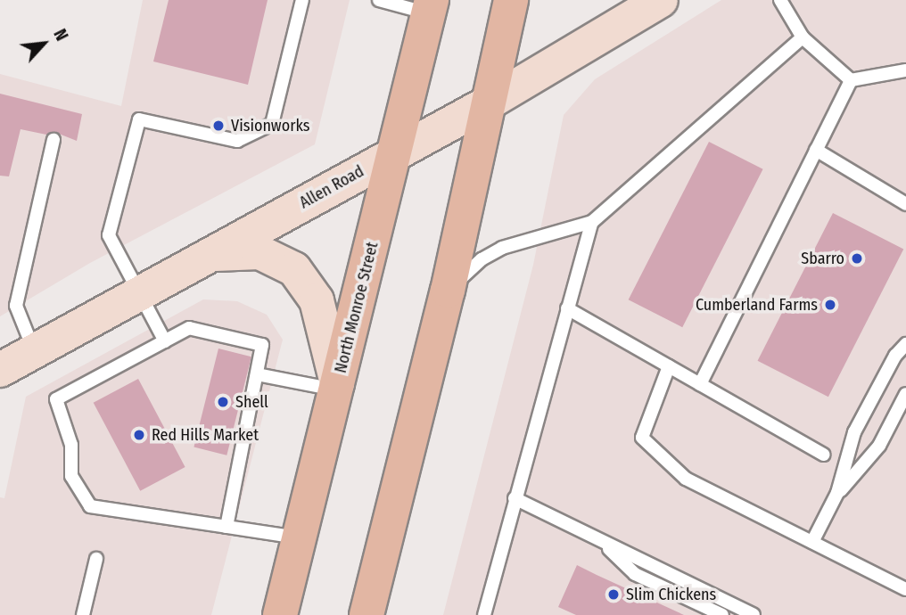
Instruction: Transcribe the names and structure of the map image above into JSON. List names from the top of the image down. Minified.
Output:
{"streets":{"main road":["North Monroe Street"],"street":["Allen Road"]},"crossings":[["Allen Road","North Monroe Street"]],"places":["Visionworks","Sbarro","Cumberland Farms","Shell","Red Hills Market","Slim Chickens"],"north":"top right"}
